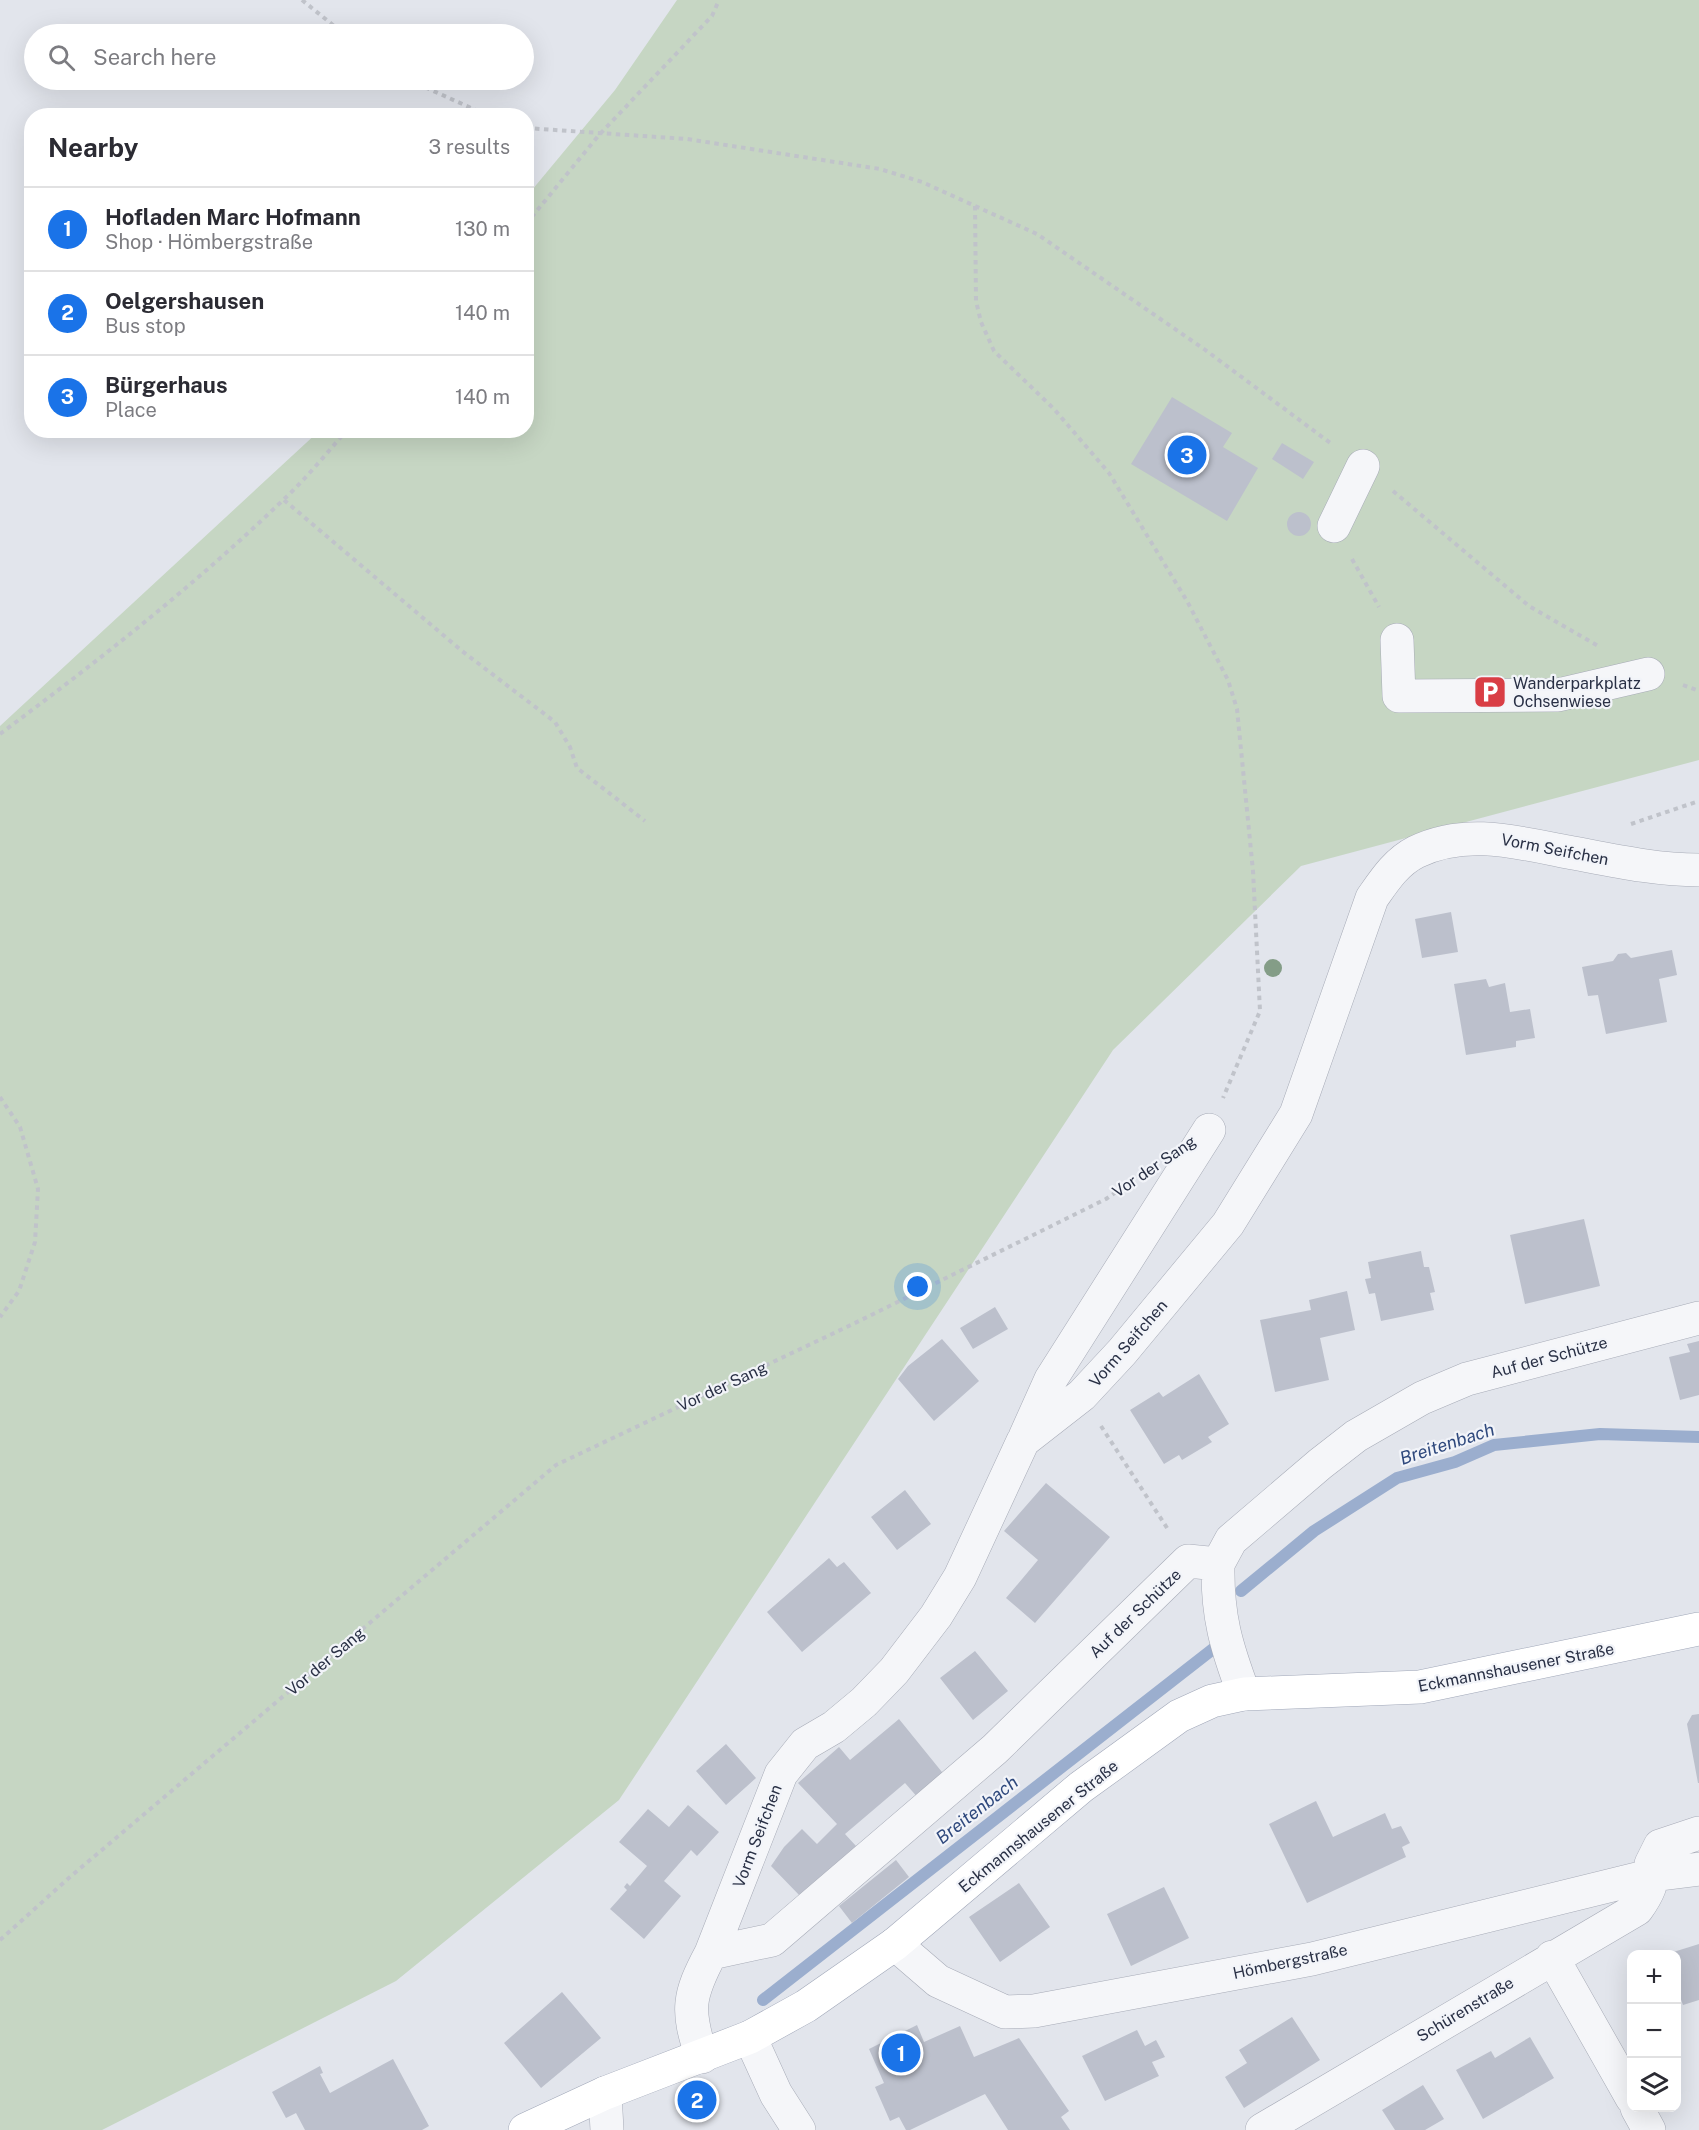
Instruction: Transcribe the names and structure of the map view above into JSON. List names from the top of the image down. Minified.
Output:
{"streets":{"main road":["Eckmannshausener Straße"],"street":["Vorm Seifchen","Vor der Sang","Auf der Schütze","Hömbergstraße","Schürenstraße"]},"crossings":[["Vorm Seifchen","Vor der Sang"],["Vorm Seifchen","Auf der Schütze"],["Vorm Seifchen","Eckmannshausener Straße"],["Eckmannshausener Straße","Hömbergstraße"],["Hömbergstraße","Schürenstraße"]],"water":["Breitenbach"],"places":{"parking":["Wanderparkplatz Ochsenwiese"]},"page":{"search":"Search here","heading":["Nearby","3 results"],"list":[{"mark":"1","name":"Hofladen Marc Hofmann","note":"Shop · Hömbergstraße","value":"130 m"},{"mark":"2","name":"Oelgershausen","note":"Bus stop","value":"140 m"},{"mark":"3","name":"Bürgerhaus","note":"Place","value":"140 m"}],"pins":["3","1","2"],"map_buttons":["+","−"]}}
